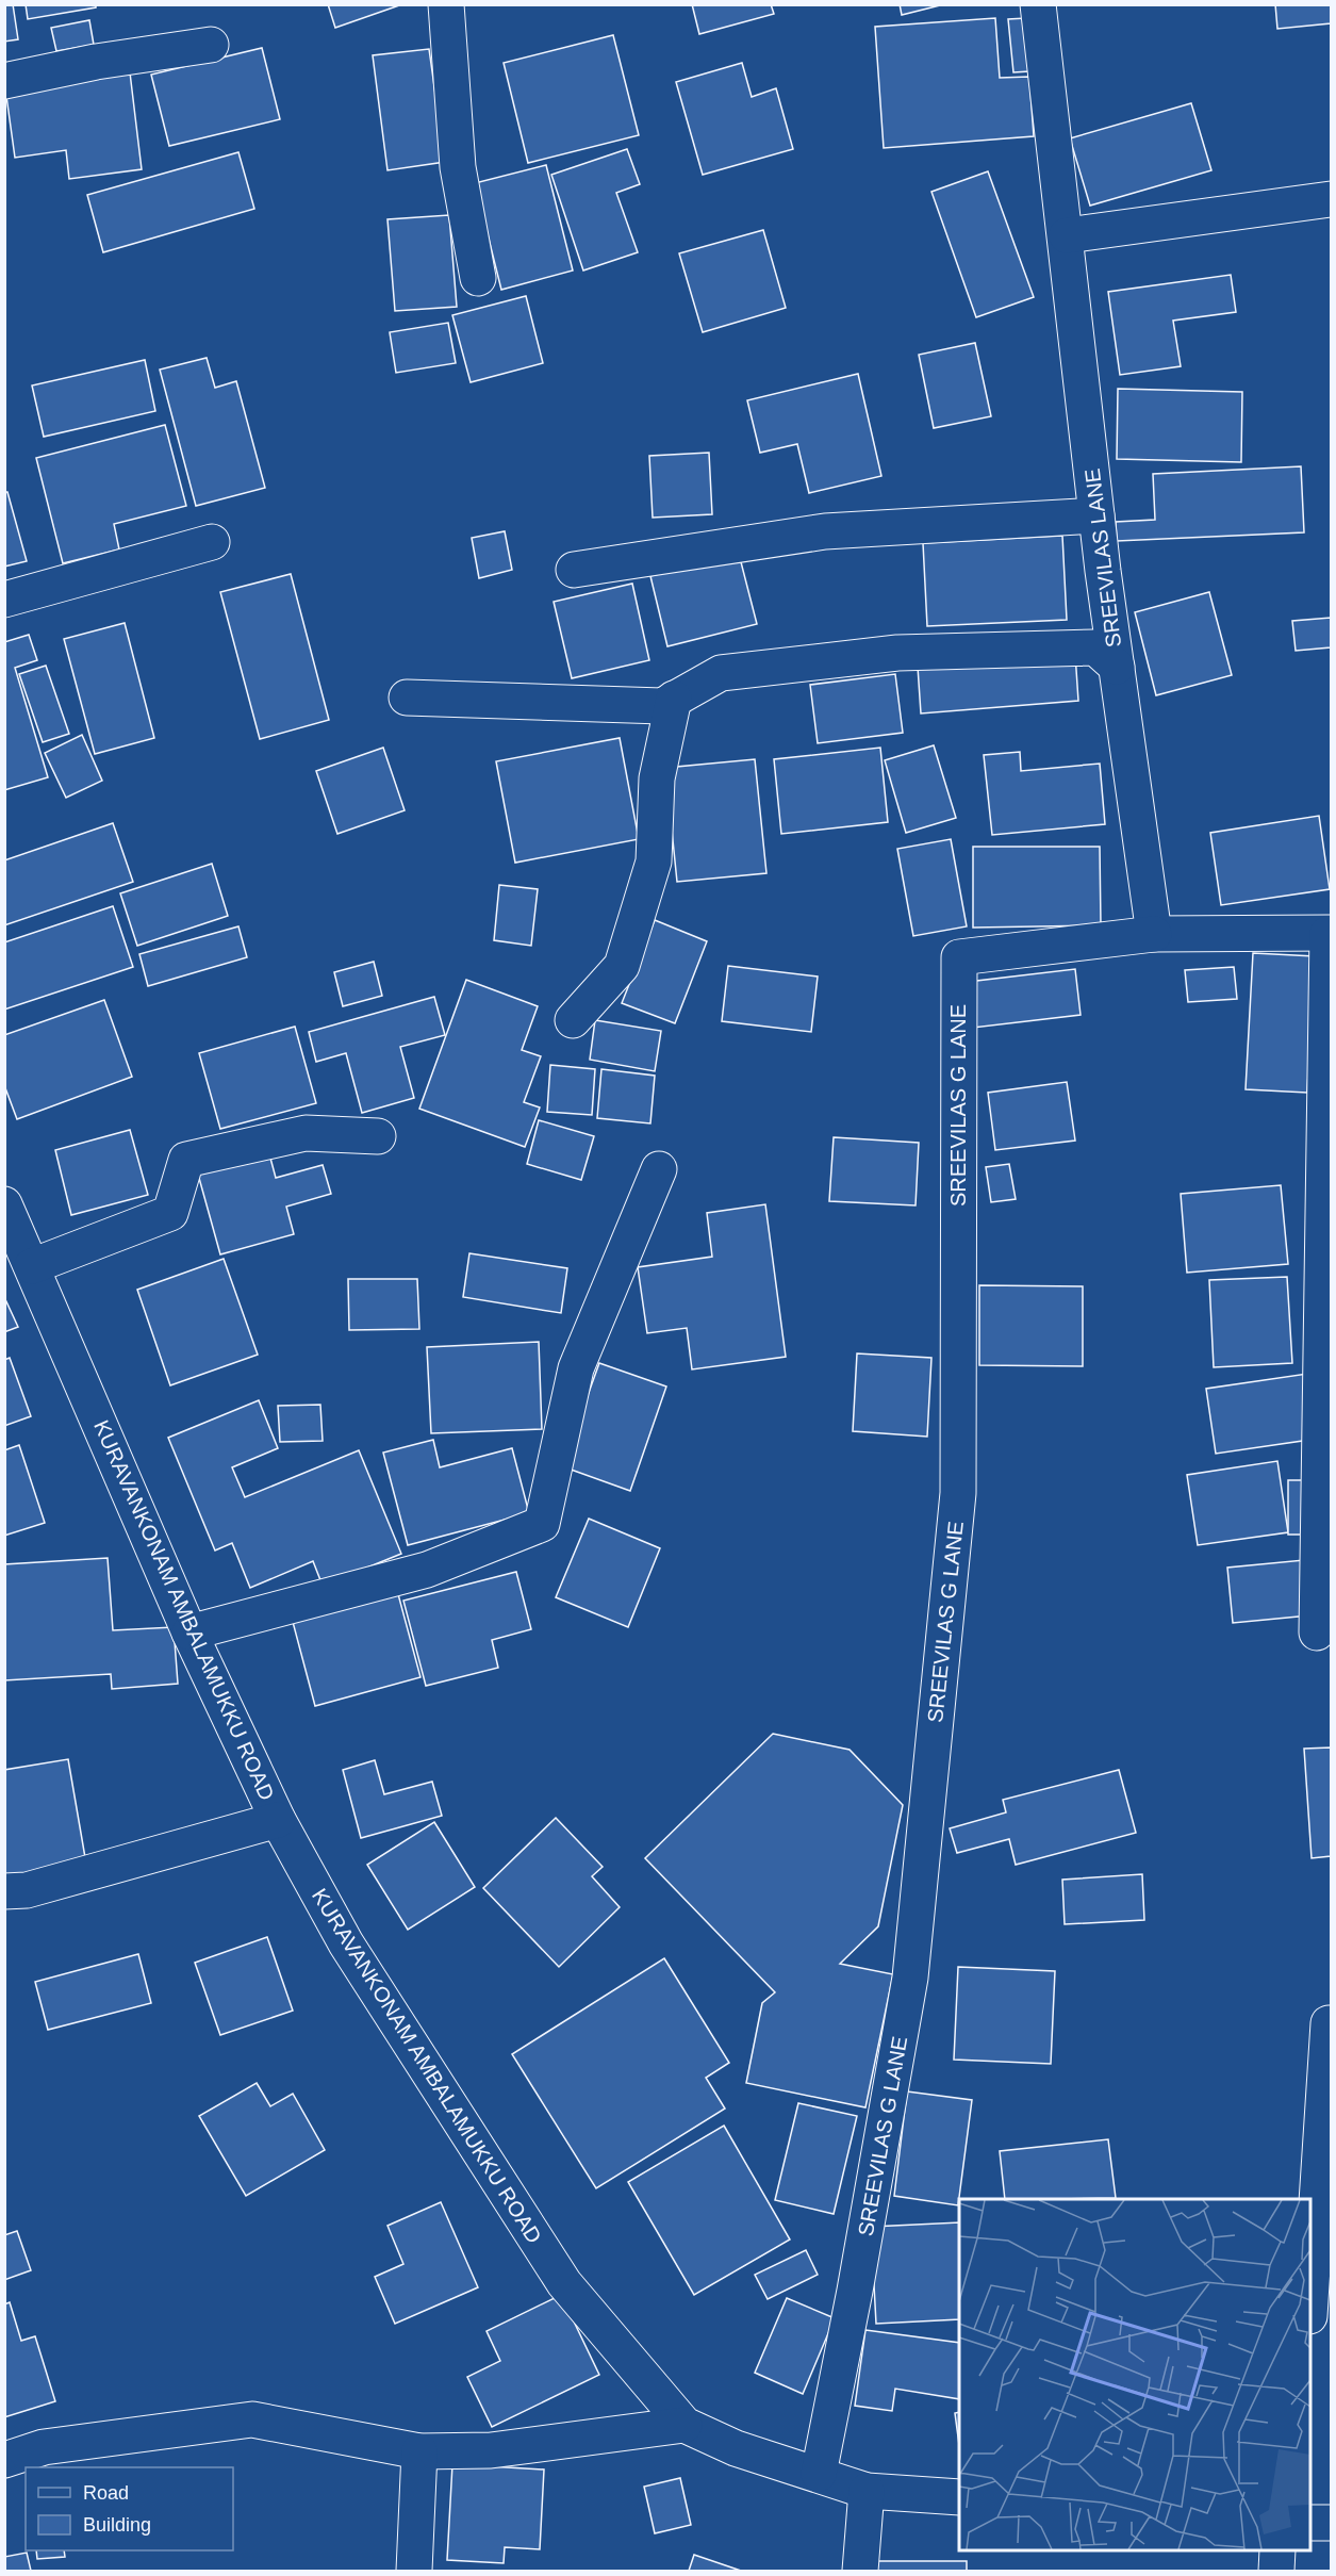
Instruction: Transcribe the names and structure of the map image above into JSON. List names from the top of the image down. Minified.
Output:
{"streets":{"street":["SREEVILAS LANE","SREEVILAS G LANE","KURAVANKONAM AMBALAMUKKU ROAD"]},"crossings":[["SREEVILAS LANE","SREEVILAS G LANE"],["SREEVILAS G LANE","KURAVANKONAM AMBALAMUKKU ROAD"]],"legend":["Road","Building"]}
